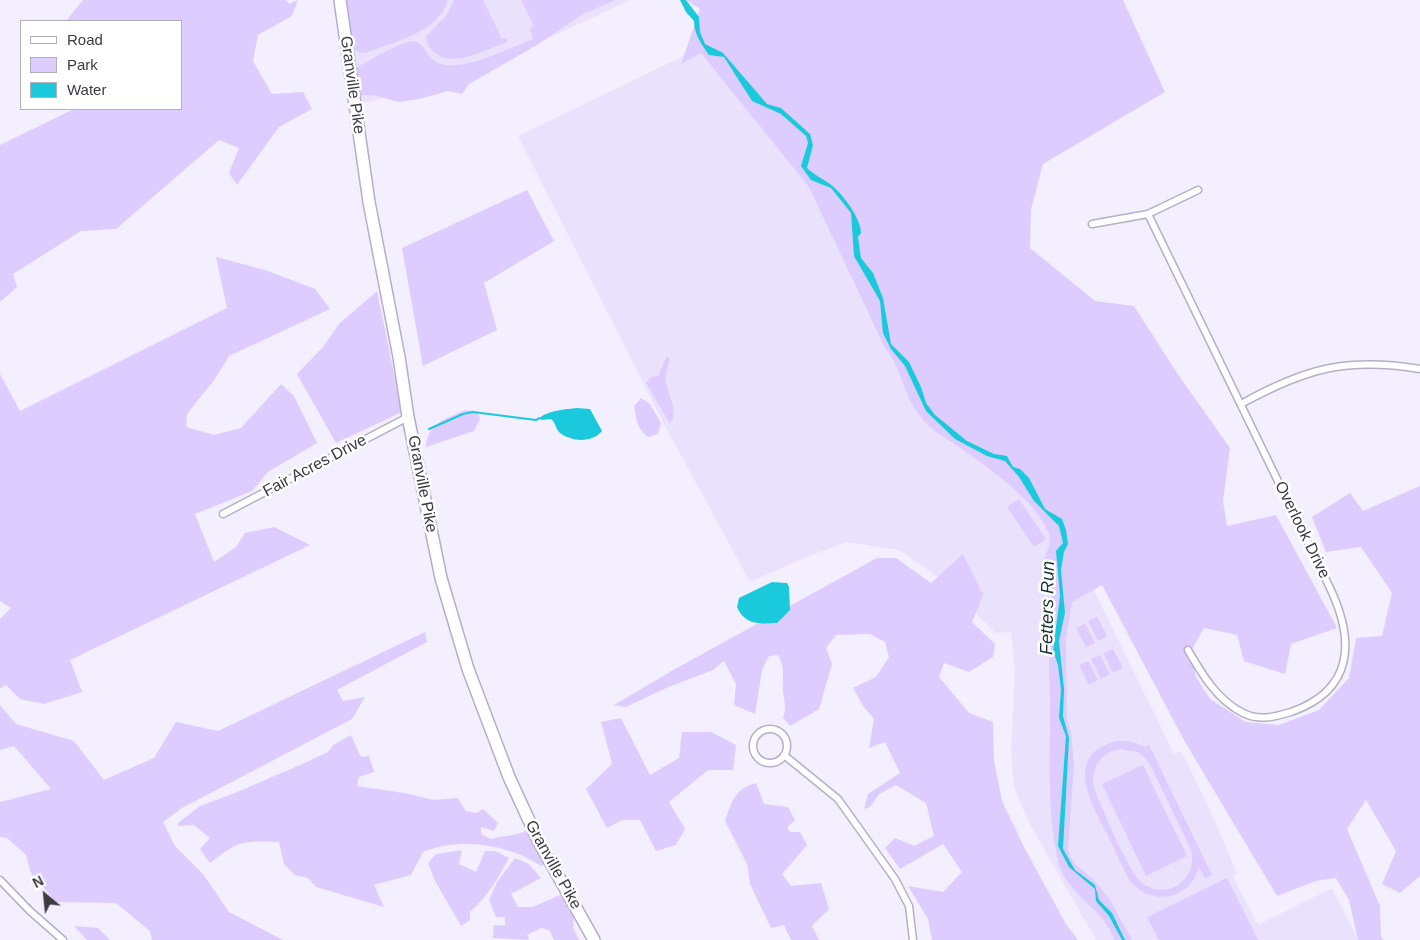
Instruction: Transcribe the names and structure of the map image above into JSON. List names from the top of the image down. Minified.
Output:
{"streets":{"highway":["Granville Pike"],"street":["Fair Acres Drive","Overlook Drive"]},"crossings":[["Granville Pike","Fair Acres Drive"]],"water":["Fetters Run"],"legend":["Road","Park","Water"],"north":"top left"}
